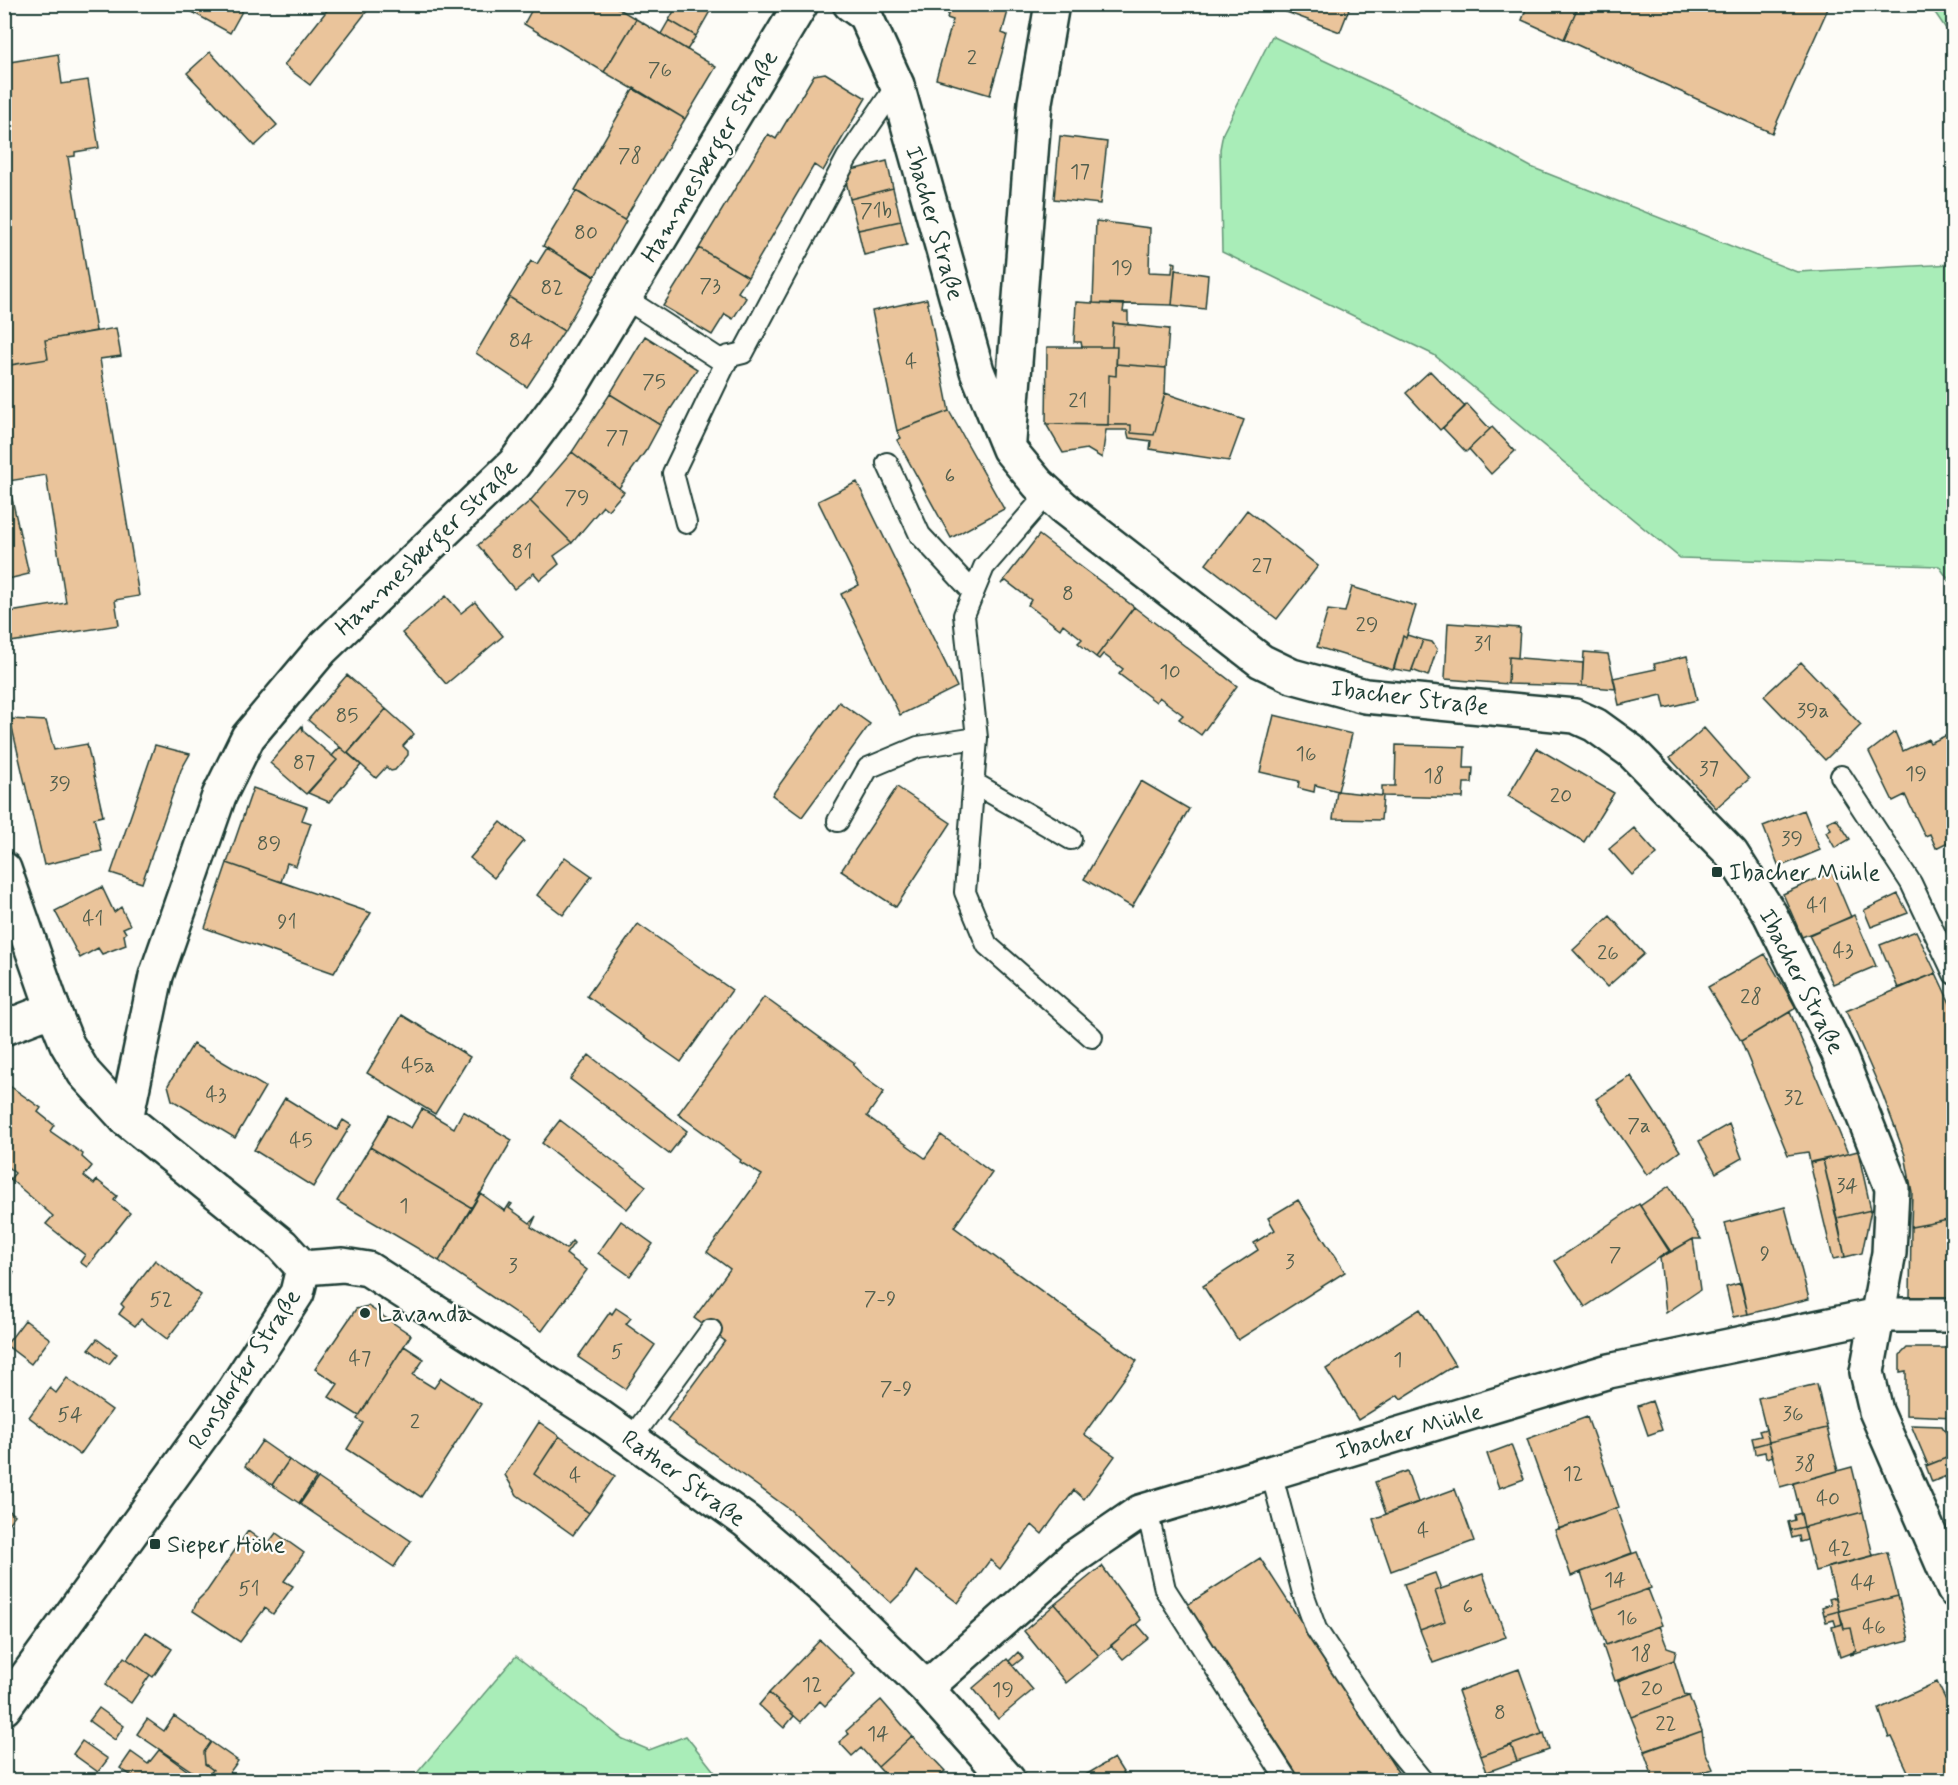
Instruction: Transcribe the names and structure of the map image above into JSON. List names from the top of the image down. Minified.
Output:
{"streets":{"street":["Hammesberger Straße","Ibacher Straße","Ronsdorfer Straße","Ibacher Mühle","Rather Straße"]},"crossings":[["Hammesberger Straße","Ronsdorfer Straße"],["Ibacher Straße","Ibacher Mühle"],["Ronsdorfer Straße","Rather Straße"],["Ibacher Mühle","Rather Straße"]],"places":{"transit":["Ibacher Mühle","Sieper Höhe"],"other":["Lavanda"]},"house_numbers":["2","76","78","17","71b","80","19","73","82","84","4","75","21","77","6","79","81","27","8","29","31","10","39a","85","16","87","37","19","18","39","20","39","89","41","41","91","43","26","28","45a","43","32","7a","45","34","1","9","7","3","3","7-9","52","5","47","1","7-9","36","54","2","38","12","4","40","4","42","14","44","51","6","16","46","18","12","20","19","8","22","14"]}
